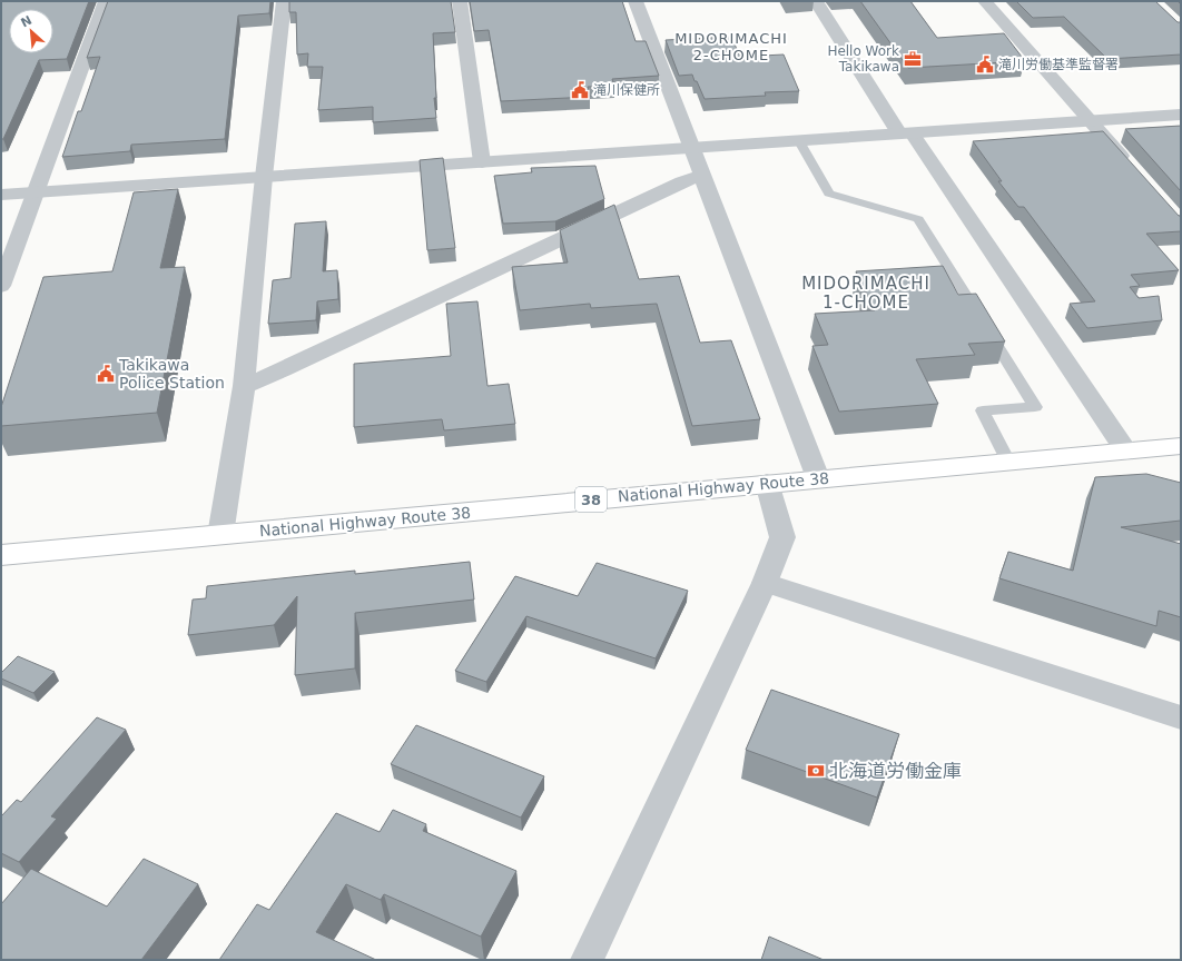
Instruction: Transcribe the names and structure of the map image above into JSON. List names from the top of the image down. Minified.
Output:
{"streets":{"highway":["National Highway Route 38","38"]},"districts":["MIDORIMACHI 2-CHOME","MIDORIMACHI 1-CHOME"],"places":{"office":["Hello Work Takikawa"],"public building":["滝川労働基準監督署","滝川保健所","Takikawa Police Station"],"bank":["北海道労働金庫"]},"north":"top left"}
